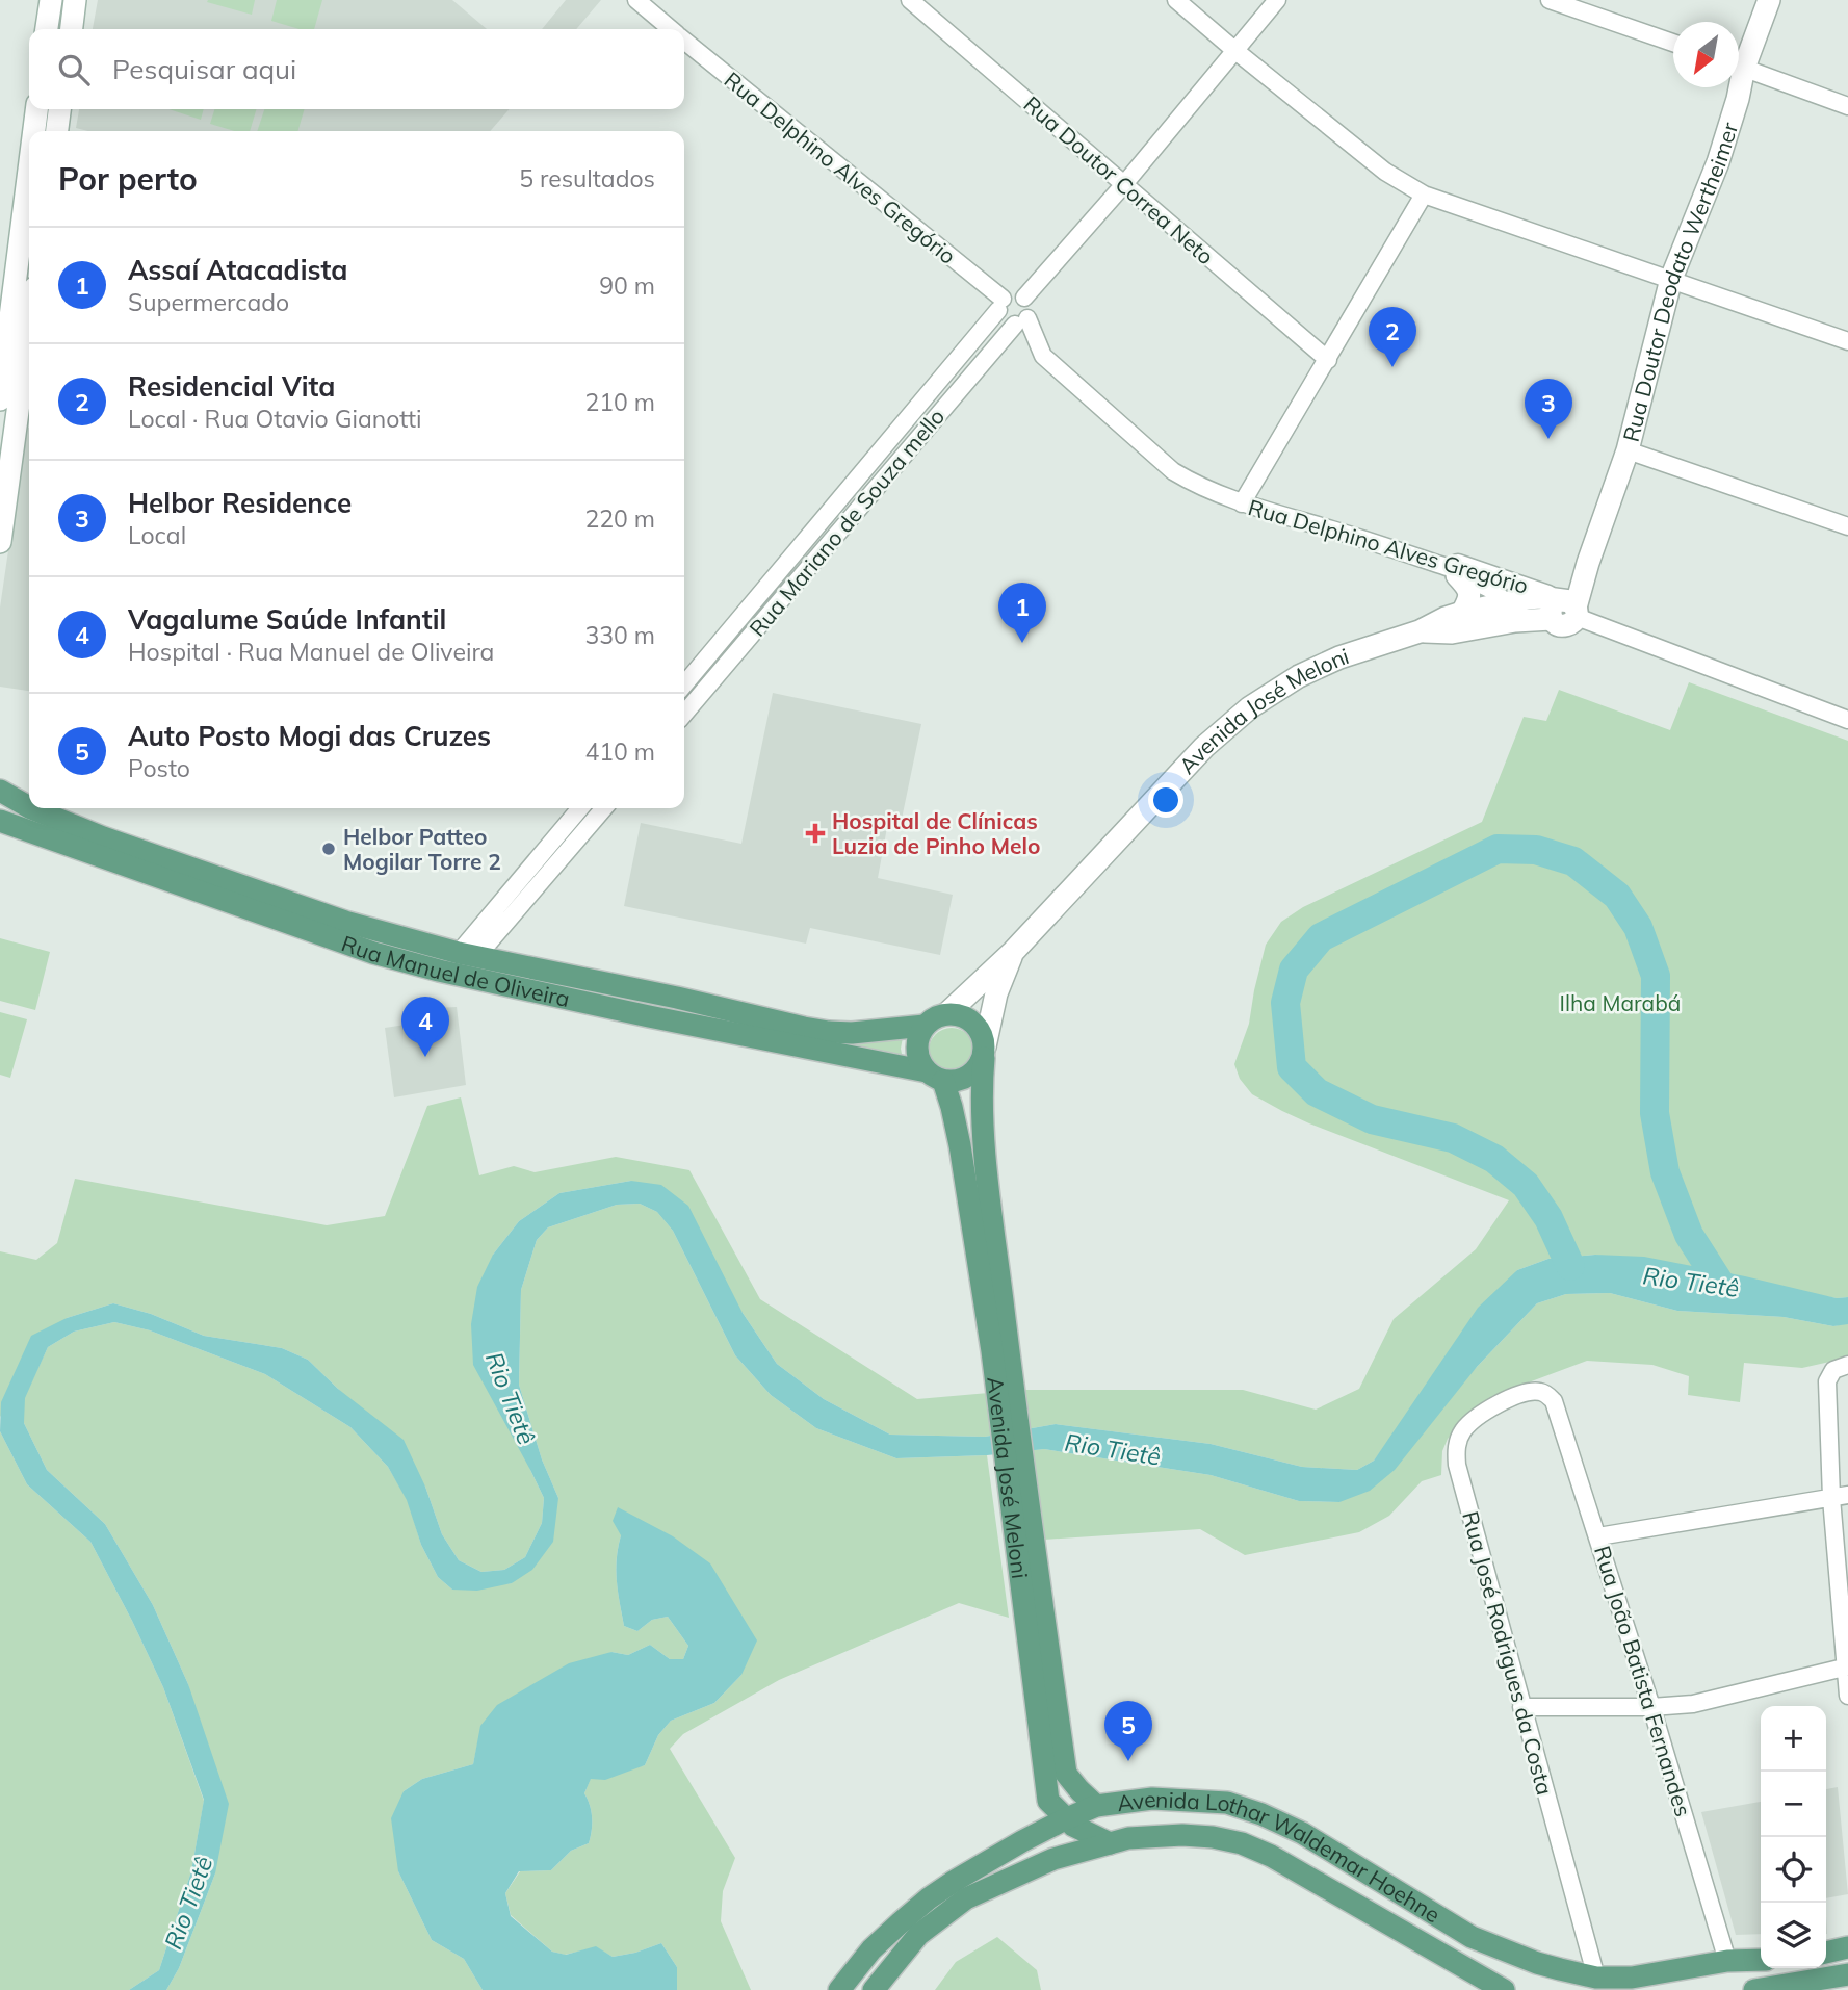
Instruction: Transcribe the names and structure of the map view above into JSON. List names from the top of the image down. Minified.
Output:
{"streets":{"main road":["Avenida José Meloni","Rua Manuel de Oliveira","Avenida Lothar Waldemar Hoehne"],"street":["Rua Delphino Alves Gregório","Rua Doutor Correa Neto","Rua Doutor Deodato Wertheimer","Rua Mariano de Souza mello","Rua José Rodrigues da Costa","Rua João Batista Fernandes"]},"crossings":[["Rua Delphino Alves Gregório","Rua Doutor Deodato Wertheimer"],["Rua Delphino Alves Gregório","Rua Mariano de Souza mello"],["Avenida José Meloni","Rua Manuel de Oliveira"],["Avenida José Meloni","Avenida Lothar Waldemar Hoehne"],["Rua José Rodrigues da Costa","Rua João Batista Fernandes"],["Rua José Rodrigues da Costa","Avenida Lothar Waldemar Hoehne"],["Rua João Batista Fernandes","Avenida Lothar Waldemar Hoehne"]],"water":["Rio Tietê"],"parks":["Ilha Marabá"],"places":{"health":["Hospital de Clínicas Luzia de Pinho Melo"],"other":["Helbor Patteo Mogilar Torre 2"]},"north":"bottom left","page":{"search":"Pesquisar aqui","heading":["Por perto","5 resultados"],"list":[{"mark":"1","name":"Assaí Atacadista","note":"Supermercado","value":"90 m"},{"mark":"2","name":"Residencial Vita","note":"Local · Rua Otavio Gianotti","value":"210 m"},{"mark":"3","name":"Helbor Residence","note":"Local","value":"220 m"},{"mark":"4","name":"Vagalume Saúde Infantil","note":"Hospital · Rua Manuel de Oliveira","value":"330 m"},{"mark":"5","name":"Auto Posto Mogi das Cruzes","note":"Posto","value":"410 m"}],"pins":["2","3","1","4","5"],"map_buttons":["+","−"]}}
